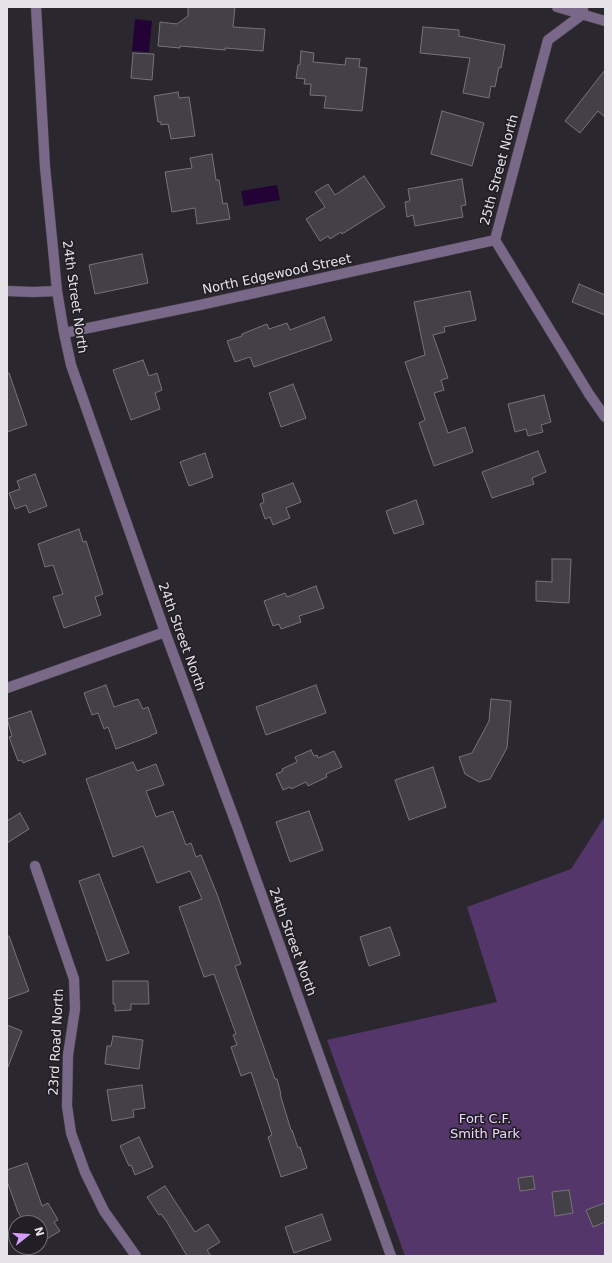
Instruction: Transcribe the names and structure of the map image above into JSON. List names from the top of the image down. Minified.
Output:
{"streets":{"street":["25th Street North","North Edgewood Street","24th Street North","23rd Road North"]},"crossings":[["25th Street North","North Edgewood Street"],["North Edgewood Street","24th Street North"]],"parks":["Fort C.F. Smith Park"],"north":"right"}
